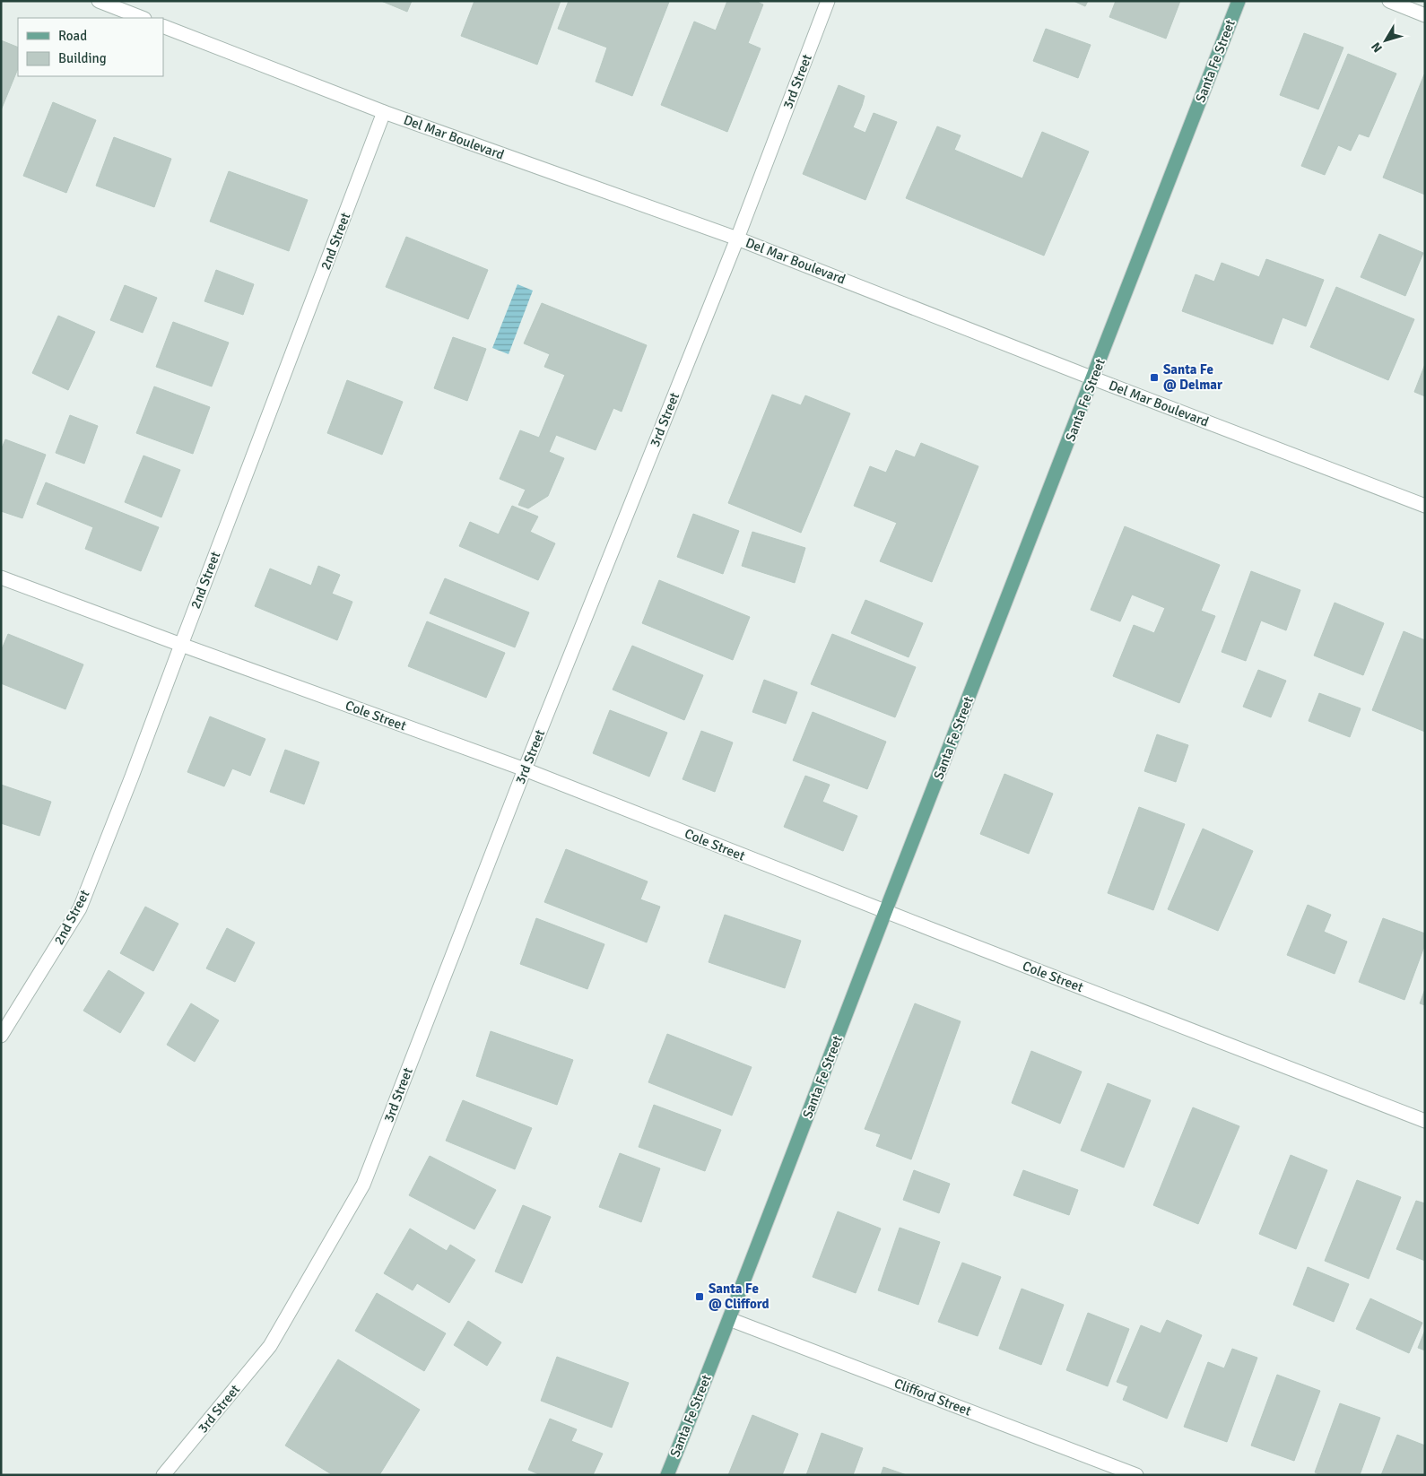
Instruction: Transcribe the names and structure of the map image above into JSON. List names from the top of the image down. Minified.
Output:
{"streets":{"main road":["Santa Fe Street"],"street":["3rd Street","Del Mar Boulevard","2nd Street","Cole Street","Clifford Street"]},"crossings":[["Santa Fe Street","Del Mar Boulevard"],["Santa Fe Street","Cole Street"],["Santa Fe Street","Clifford Street"],["3rd Street","Del Mar Boulevard"],["3rd Street","Cole Street"],["Del Mar Boulevard","2nd Street"],["2nd Street","Cole Street"]],"places":{"transit":["Santa Fe @ Delmar","Santa Fe @ Clifford"]},"legend":["Road","Building"],"north":"bottom left"}
